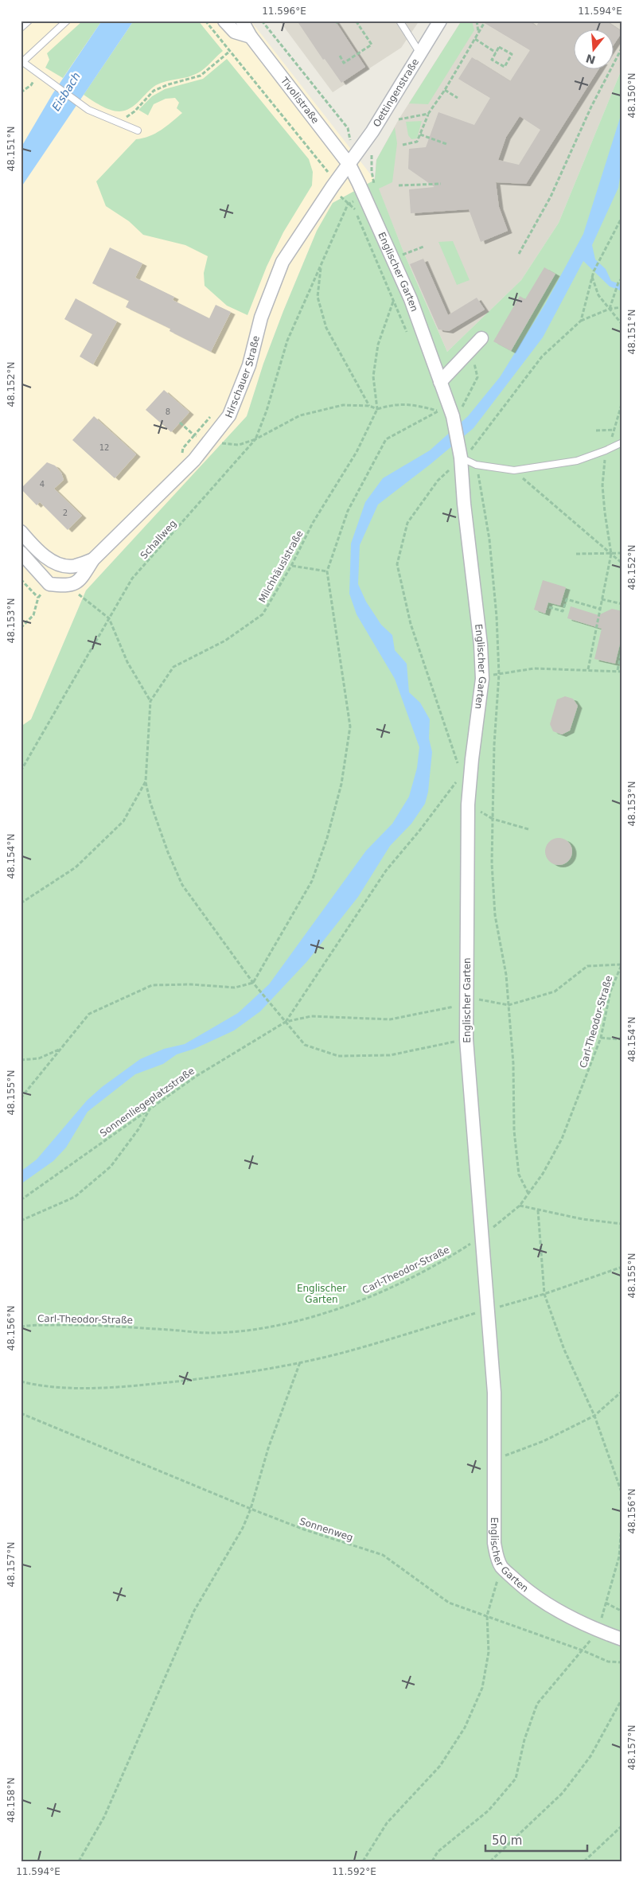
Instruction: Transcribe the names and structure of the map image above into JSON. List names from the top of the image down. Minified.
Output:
{"streets":{"street":["Oettingenstraße","Tivolistraße","Englischer Garten","Hirschauer Straße"],"path":["Schallweg","Milchhäuslstraße","Carl-Theodor-Straße","Sonnenliegeplatzstraße","Sonnenweg"]},"crossings":[["Oettingenstraße","Tivolistraße"],["Oettingenstraße","Englischer Garten"],["Oettingenstraße","Hirschauer Straße"],["Tivolistraße","Englischer Garten"],["Tivolistraße","Hirschauer Straße"],["Englischer Garten","Hirschauer Straße"],["Englischer Garten","Carl-Theodor-Straße"],["Schallweg","Milchhäuslstraße"]],"water":["Eisbach"],"parks":["Englischer Garten"],"house_numbers":["8","12","4","2"],"scale_bar":"50 m","north":"bottom","coordinates":["11.596°E","11.594°E","48.150°N","48.151°N","48.152°N","48.153°N","48.154°N","48.155°N","48.156°N","48.157°N","48.158°N","11.592°E"]}
